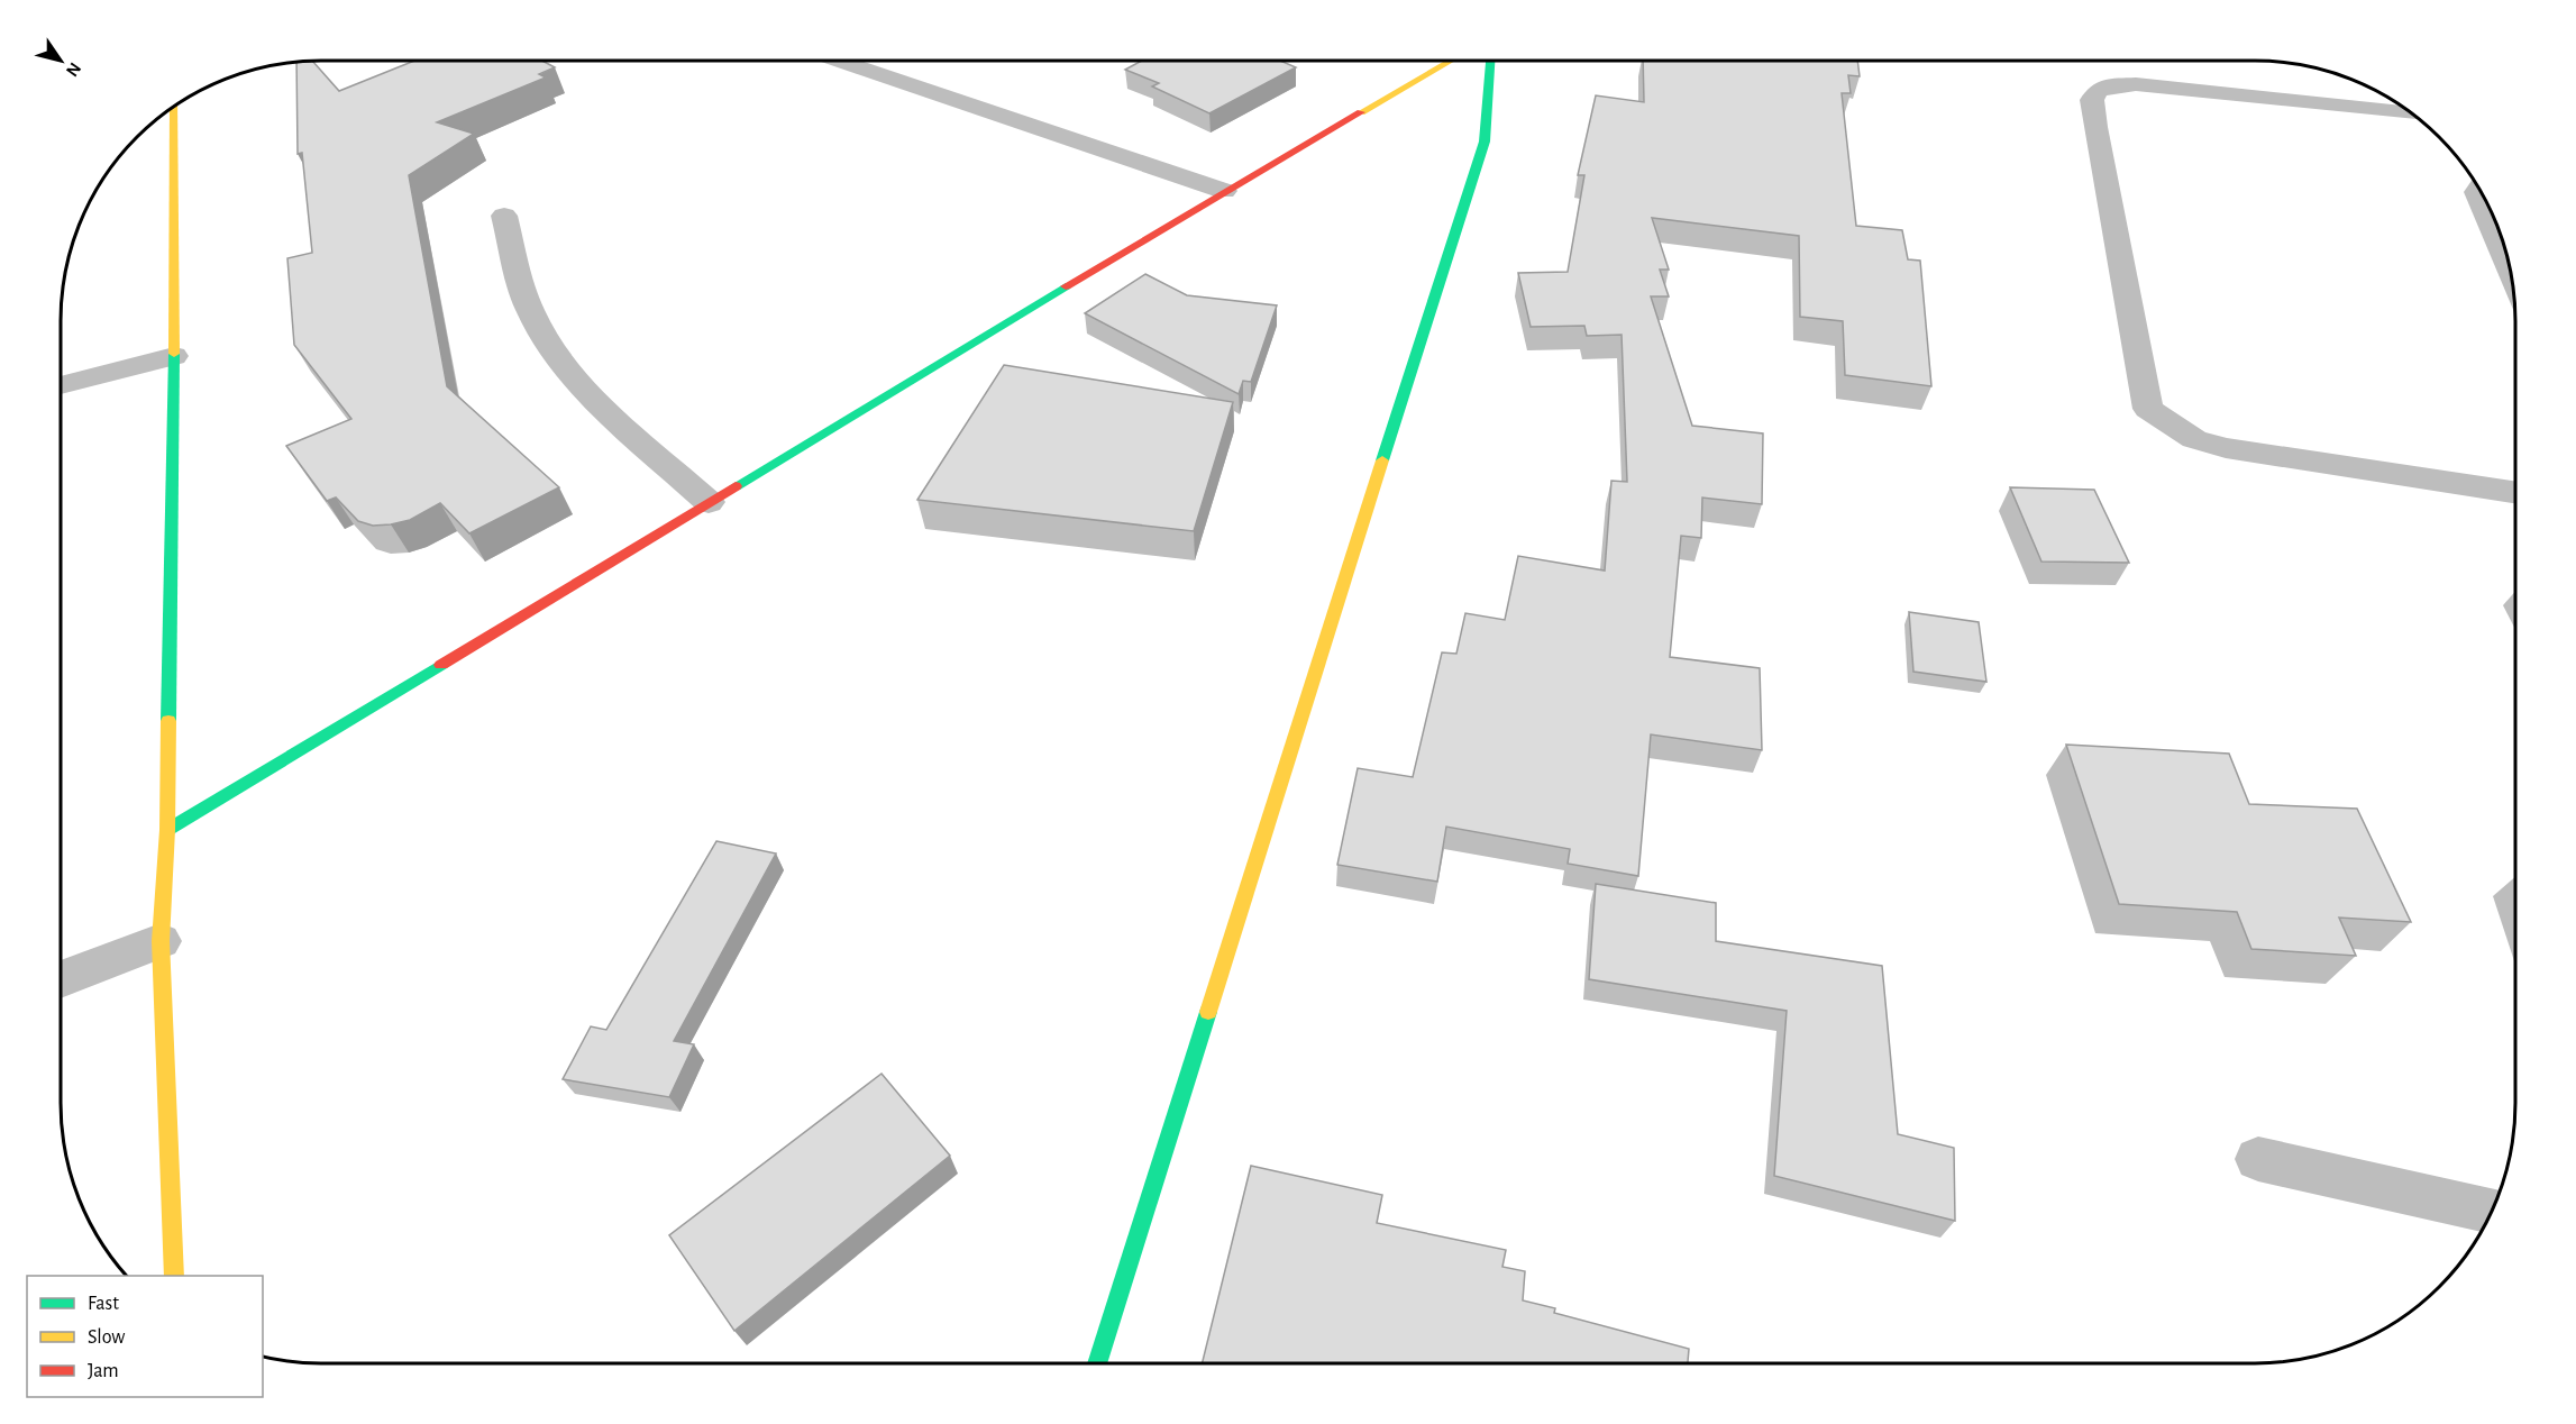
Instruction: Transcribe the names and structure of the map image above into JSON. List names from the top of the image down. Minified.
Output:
{"legend":["Fast","Slow","Jam"],"north":"bottom right"}
